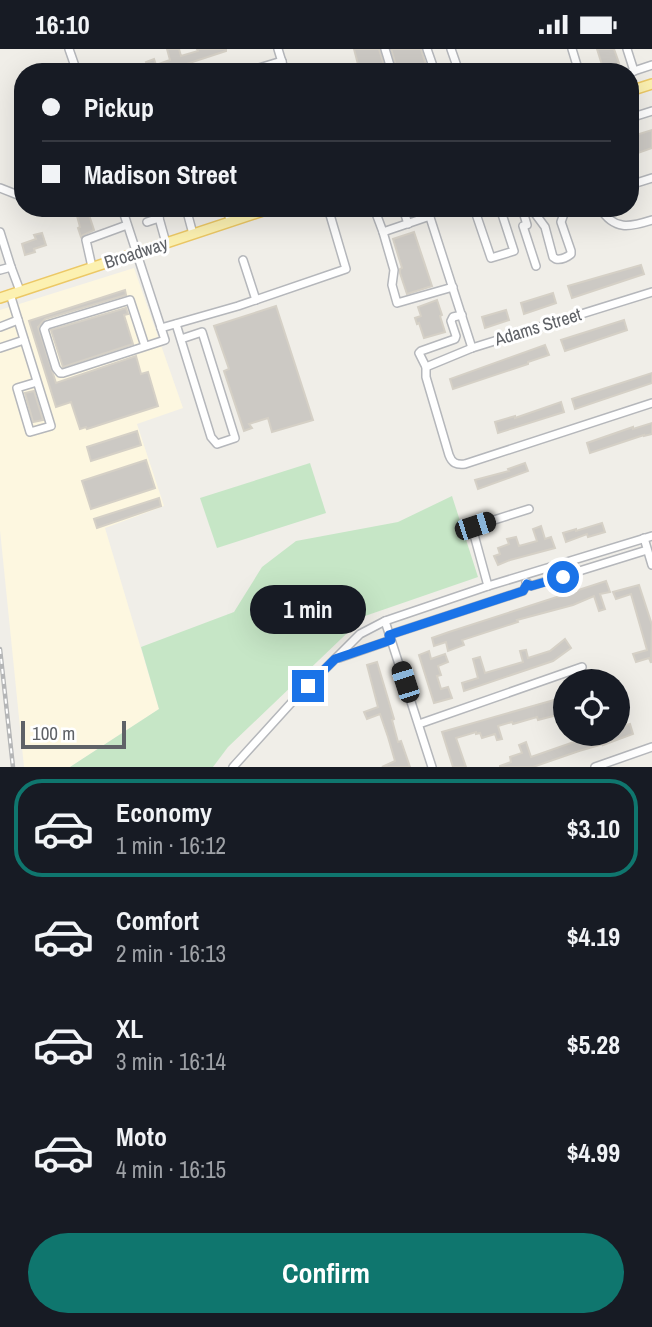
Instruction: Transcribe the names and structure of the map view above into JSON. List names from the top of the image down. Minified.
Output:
{"streets":{"main road":["Broadway"],"street":["Adams Street"]},"scale_bar":"100 m","page":{"status":"16:10","banner":["Pickup","Madison Street"],"bubble":"1 min","scale":"100 m","list":[{"name":"Economy","note":"1 min · 16:12","value":"$3.10"},{"name":"Comfort","note":"2 min · 16:13","value":"$4.19"},{"name":"XL","note":"3 min · 16:14","value":"$5.28"},{"name":"Moto","note":"4 min · 16:15","value":"$4.99"}],"buttons":"Confirm"}}
